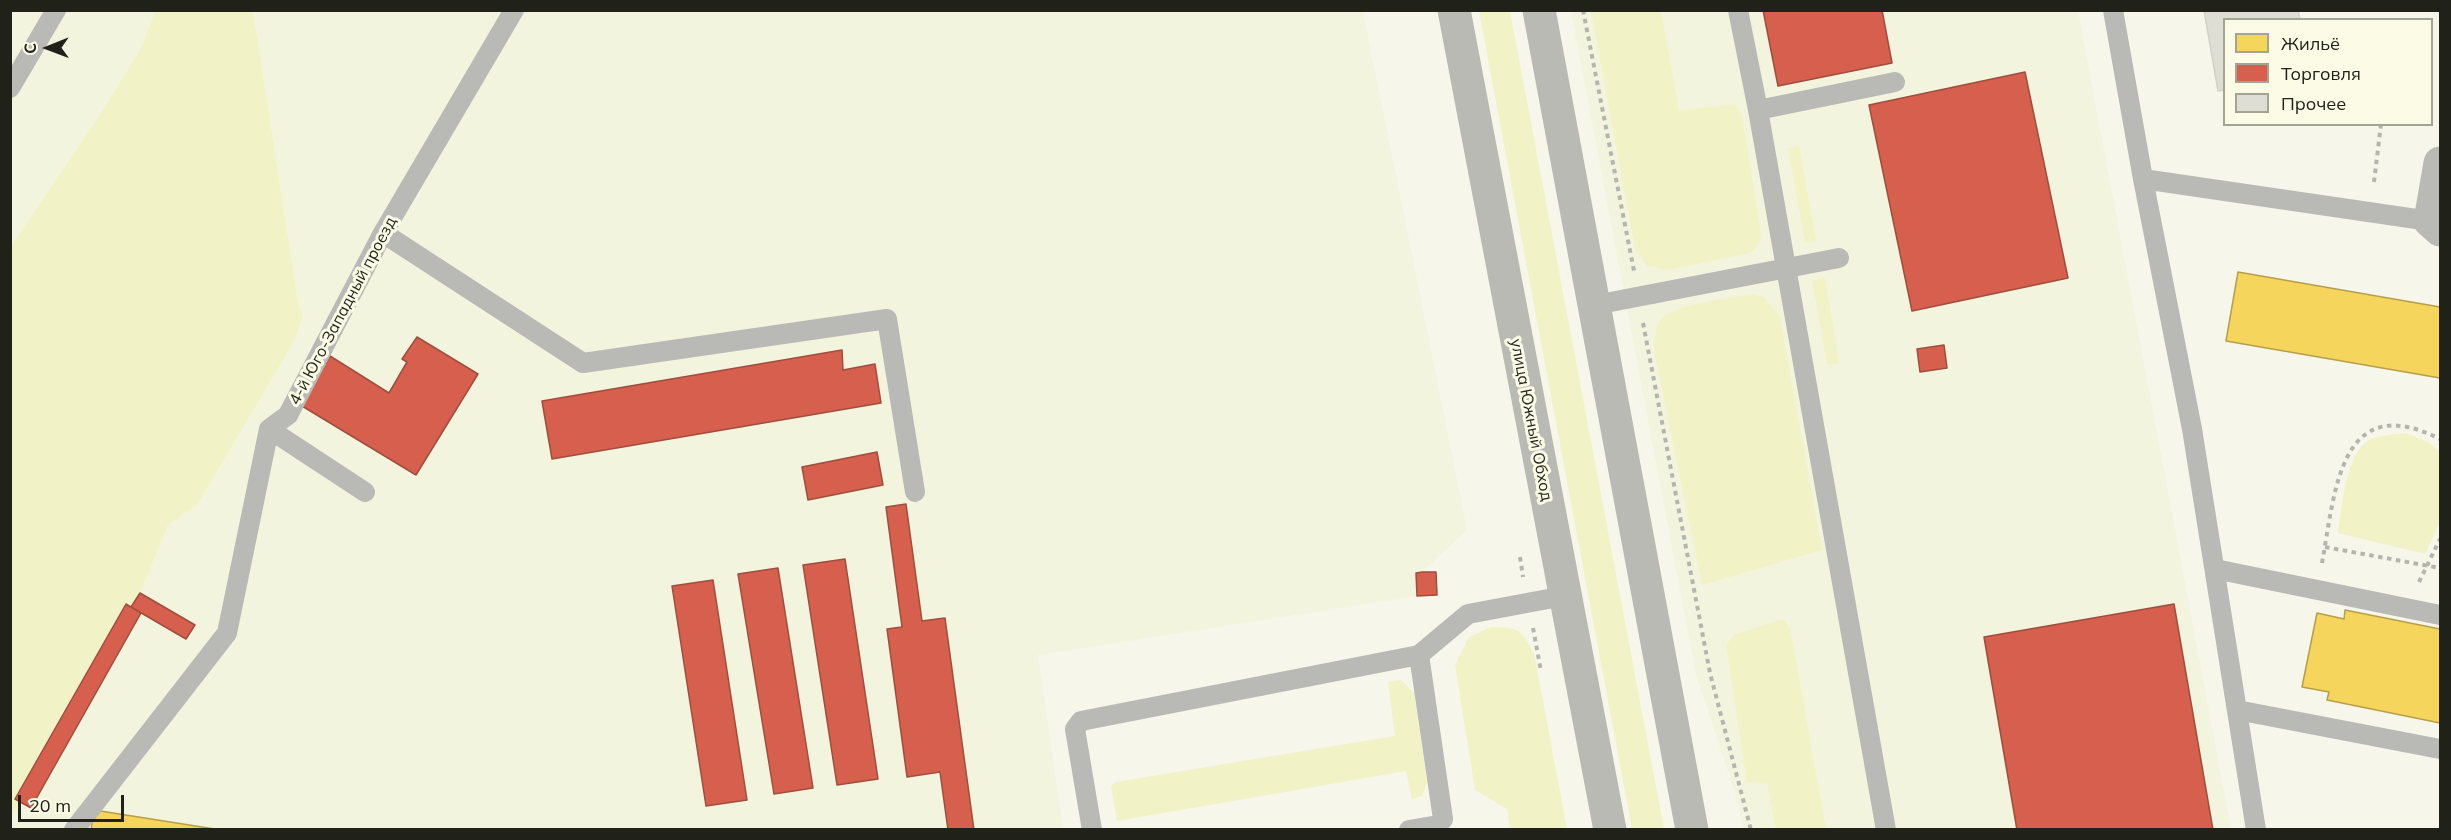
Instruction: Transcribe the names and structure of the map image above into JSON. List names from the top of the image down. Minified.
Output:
{"streets":{"main road":["улица Южный Обход"],"lane":["4-й Юго-Западный проезд"]},"legend":["Жильё","Торговля","Прочее"],"scale_bar":"20 m","north":"left"}
